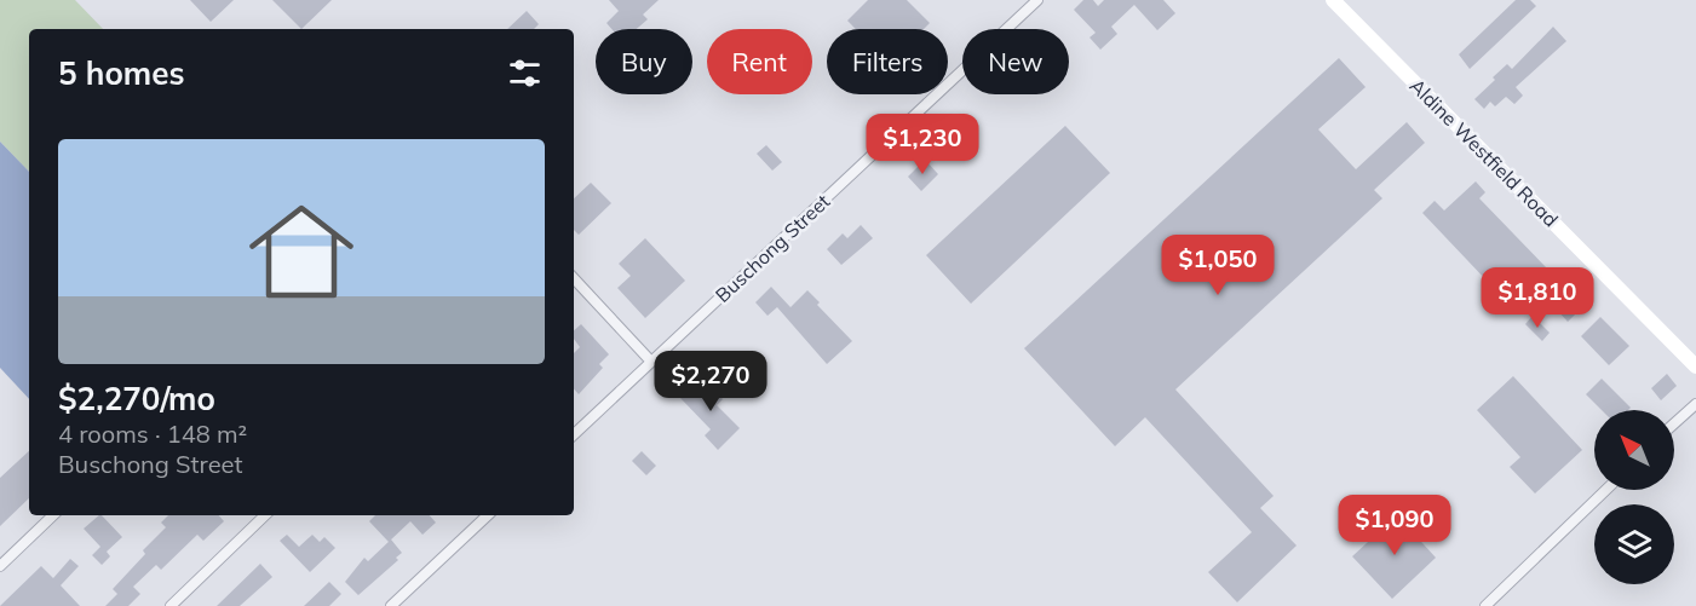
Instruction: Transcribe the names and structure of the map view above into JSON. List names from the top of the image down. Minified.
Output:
{"streets":{"main road":["Aldine Westfield Road"],"street":["Buschong Street"]},"north":"top left","page":{"chip":["Buy","Rent","Filters","New"],"heading":"5 homes","price":["$1,230","$1,050","$1,810","$2,270","$1,090"],"list":[{"name":"$2,270/mo","note":"4 rooms · 148 m² · Buschong Street"}]}}
